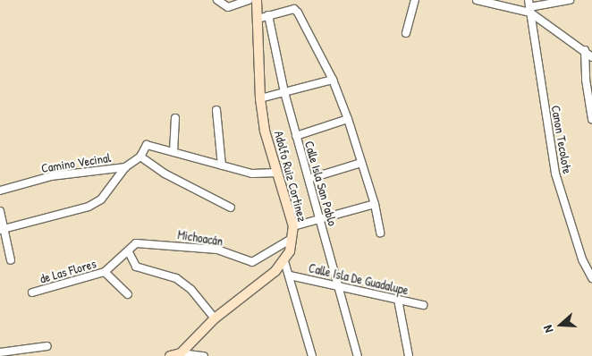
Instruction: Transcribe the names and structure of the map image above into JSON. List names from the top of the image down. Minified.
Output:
{"streets":{"main road":["Adolfo Ruiz Cortinez"],"street":["Canon Tecolote","Camino Vecinal","Calle Isla San Pablo","Michoacán","de Las Flores","Calle Isla De Guadalupe"]},"crossings":[["Adolfo Ruiz Cortinez","Michoacán"],["Calle Isla San Pablo","Calle Isla De Guadalupe"],["Michoacán","de Las Flores"]],"north":"left"}
